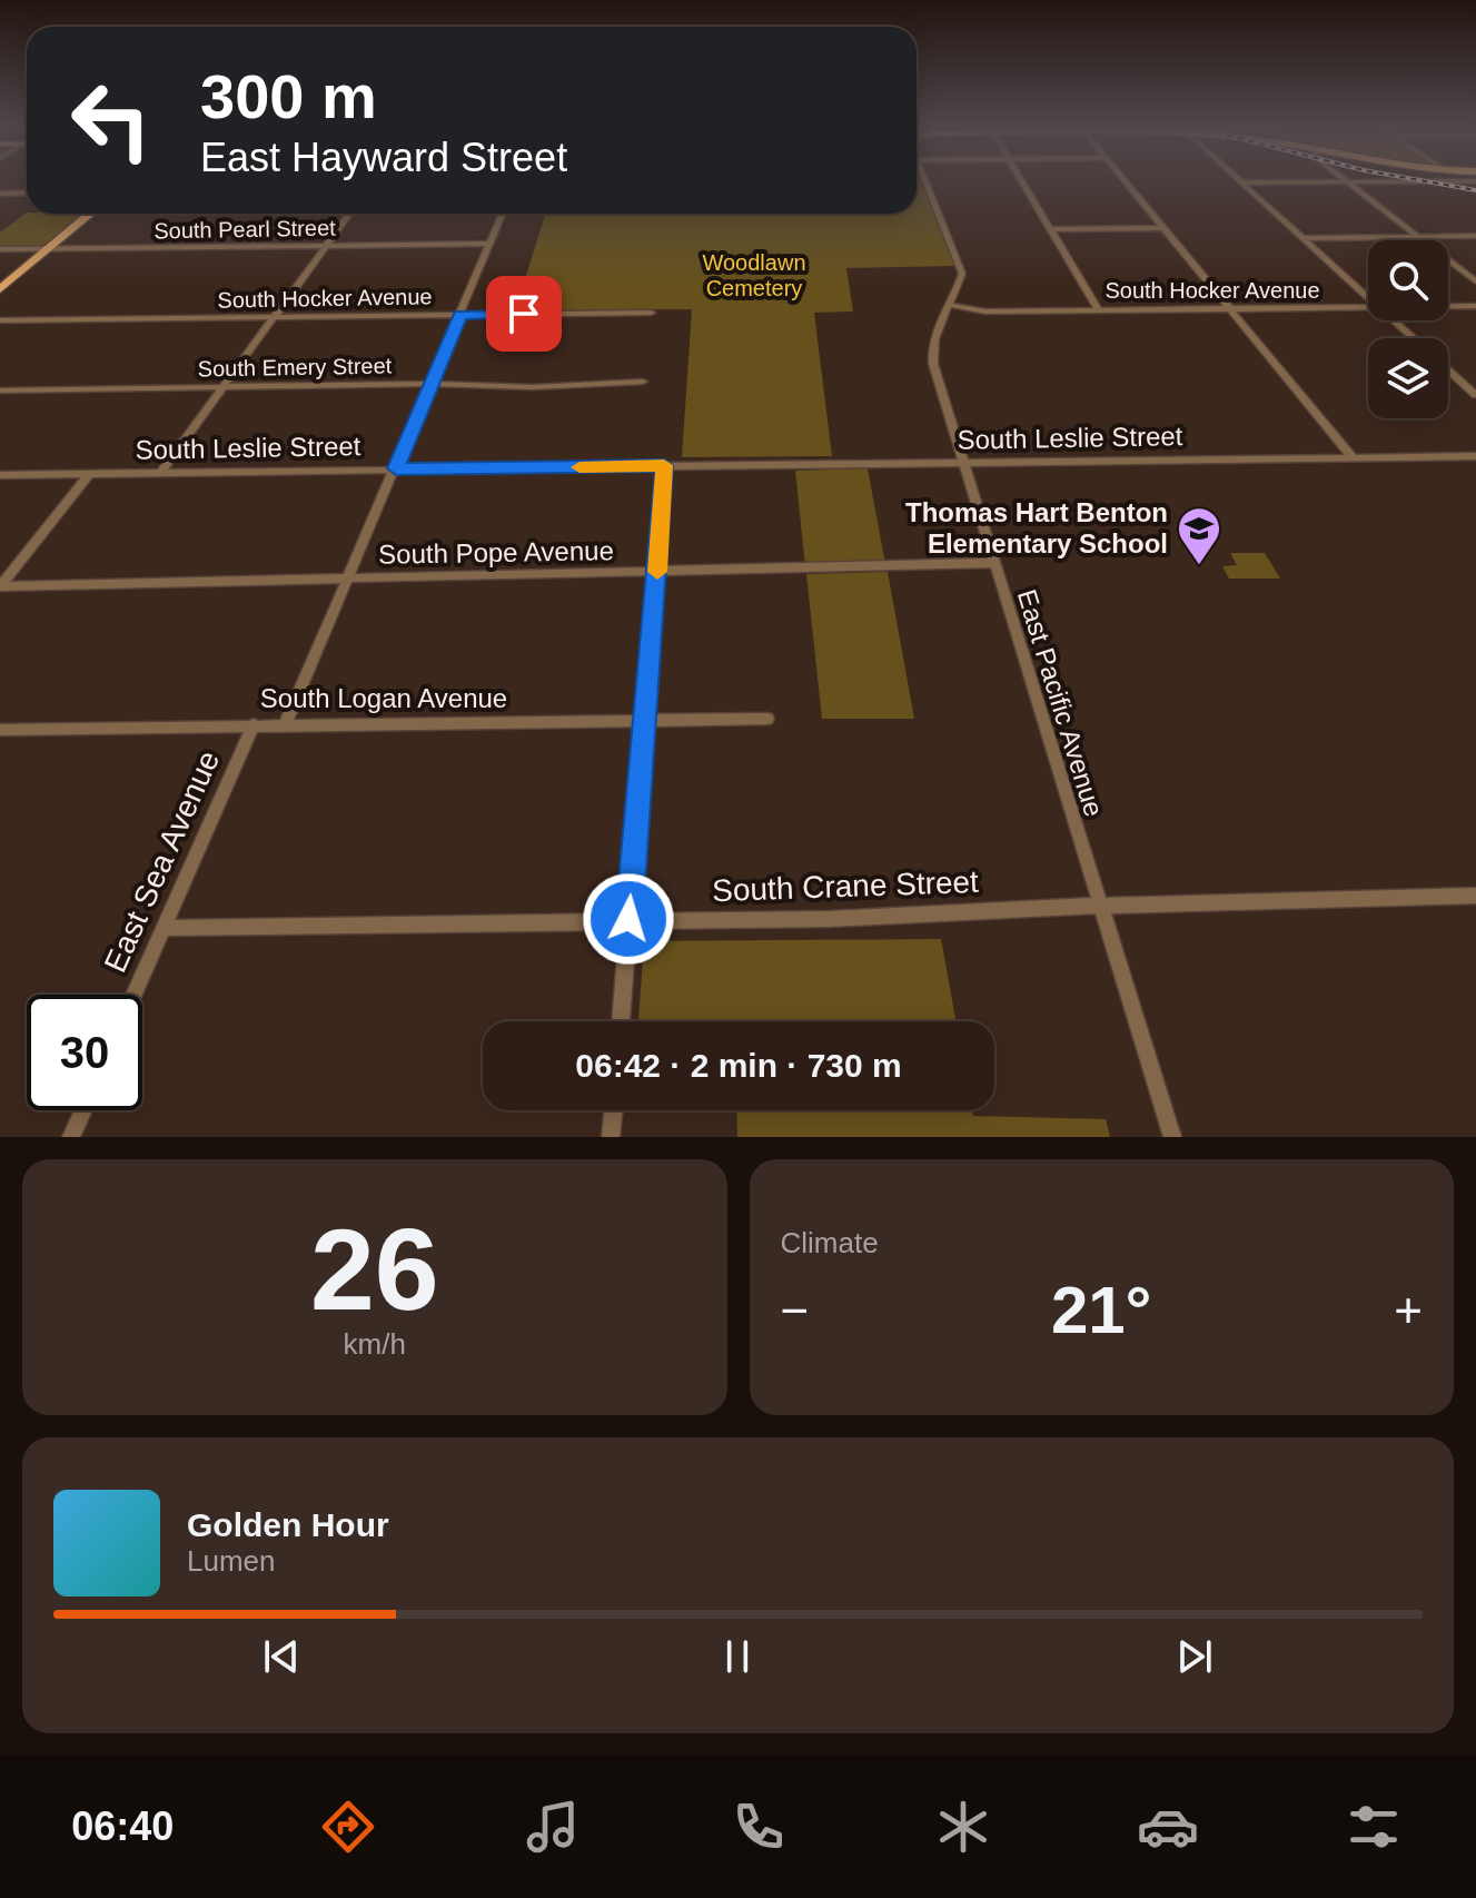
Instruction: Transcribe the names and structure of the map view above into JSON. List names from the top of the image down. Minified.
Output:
{"streets":{"street":["South Pearl Street","South Hocker Avenue","South Emery Street","South Leslie Street","South Pope Avenue","South Logan Avenue","East Pacific Avenue","East Sea Avenue","South Crane Street"]},"crossings":[["South Hocker Avenue","East Pacific Avenue"],["South Leslie Street","East Pacific Avenue"],["South Pope Avenue","East Pacific Avenue"],["South Logan Avenue","East Sea Avenue"],["East Pacific Avenue","South Crane Street"],["East Sea Avenue","South Crane Street"]],"parks":["Woodlawn Cemetery"],"places":{"school or university":["Thomas Hart Benton Elementary School"]},"page":{"turn":["300 m","East Hayward Street"],"limit":"30","trip":"06:42 · 2 min · 730 m","tile":[["26","km/h"],"Climate"],"heat":["−","21°","+"],"song":["Golden Hour","Lumen"],"tabs":"06:40"}}
